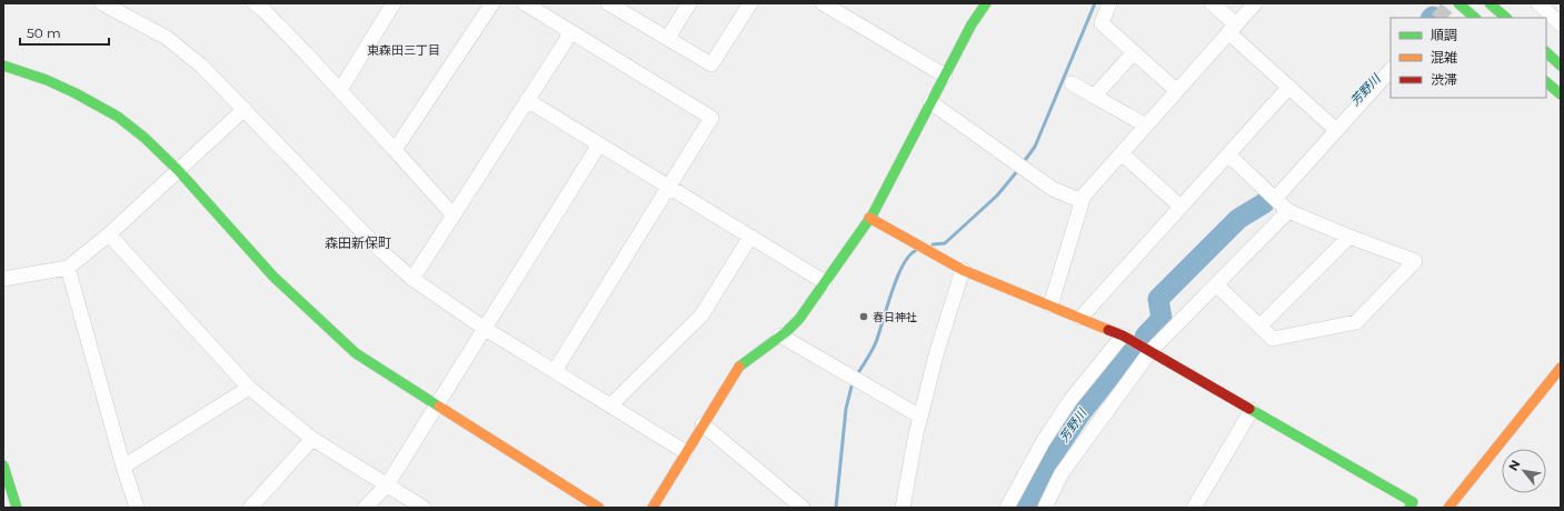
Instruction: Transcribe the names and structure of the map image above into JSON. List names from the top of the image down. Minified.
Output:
{"districts":["東森田三丁目","森田新保町"],"water":["芳野川"],"places":["春日神社"],"legend":["順調","混雑","渋滞"],"scale_bar":"50 m","north":"top left"}
